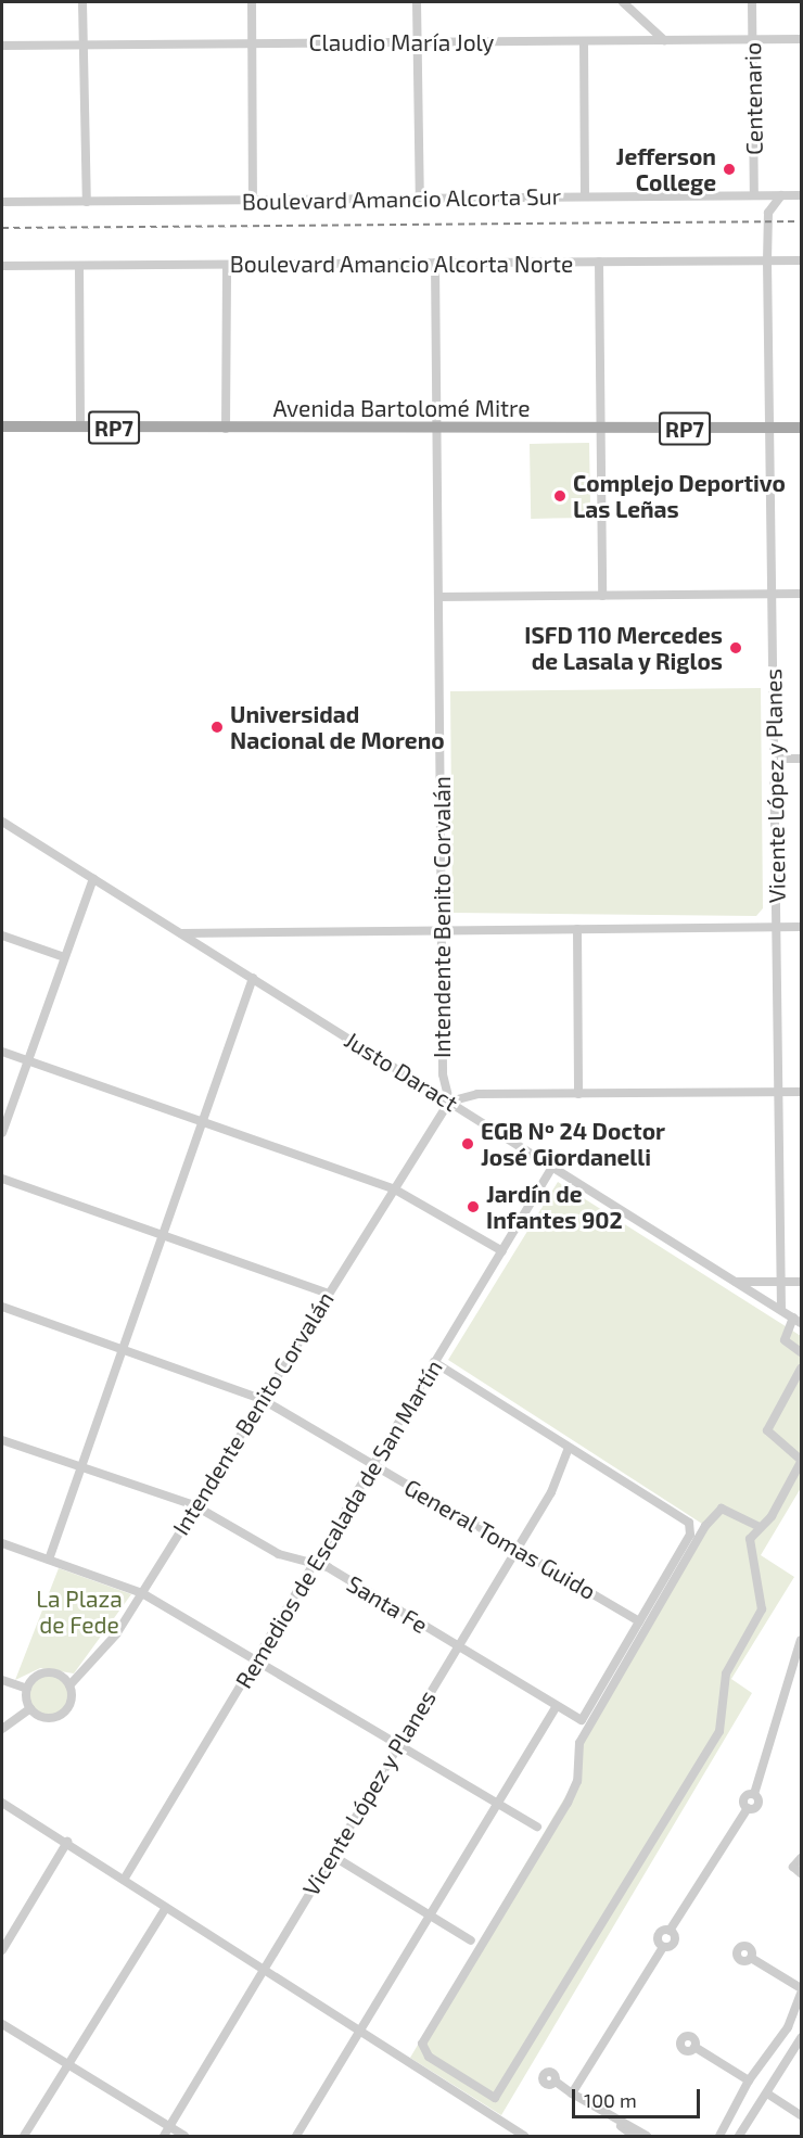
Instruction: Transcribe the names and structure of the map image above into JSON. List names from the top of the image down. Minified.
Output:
{"streets":{"main road":["Avenida Bartolomé Mitre","RP7"],"street":["Claudio María Joly","Centenario","Boulevard Amancio Alcorta Sur","Boulevard Amancio Alcorta Norte","Vicente López y Planes","Intendente Benito Corvalán","Justo Daract","Remedios de Escalada de San Martín","General Tomas Guido","Santa Fe"]},"crossings":[["Claudio María Joly","Centenario"],["Centenario","Boulevard Amancio Alcorta Sur"],["Boulevard Amancio Alcorta Norte","Vicente López y Planes"],["Boulevard Amancio Alcorta Norte","Intendente Benito Corvalán"],["Avenida Bartolomé Mitre","Vicente López y Planes"],["Avenida Bartolomé Mitre","Intendente Benito Corvalán"],["Vicente López y Planes","Justo Daract"],["Vicente López y Planes","General Tomas Guido"],["Vicente López y Planes","Santa Fe"],["Intendente Benito Corvalán","Justo Daract"],["Intendente Benito Corvalán","General Tomas Guido"],["Intendente Benito Corvalán","Santa Fe"],["Justo Daract","Remedios de Escalada de San Martín"],["Remedios de Escalada de San Martín","General Tomas Guido"],["Remedios de Escalada de San Martín","Santa Fe"],["General Tomas Guido","Santa Fe"]],"parks":["La Plaza de Fede"],"places":["Jefferson College","Complejo Deportivo Las Leñas","ISFD 110 Mercedes de Lasala y Riglos","Universidad Nacional de Moreno","EGB Nº 24 Doctor José Giordanelli","Jardín de Infantes 902"],"scale_bar":"100 m"}
